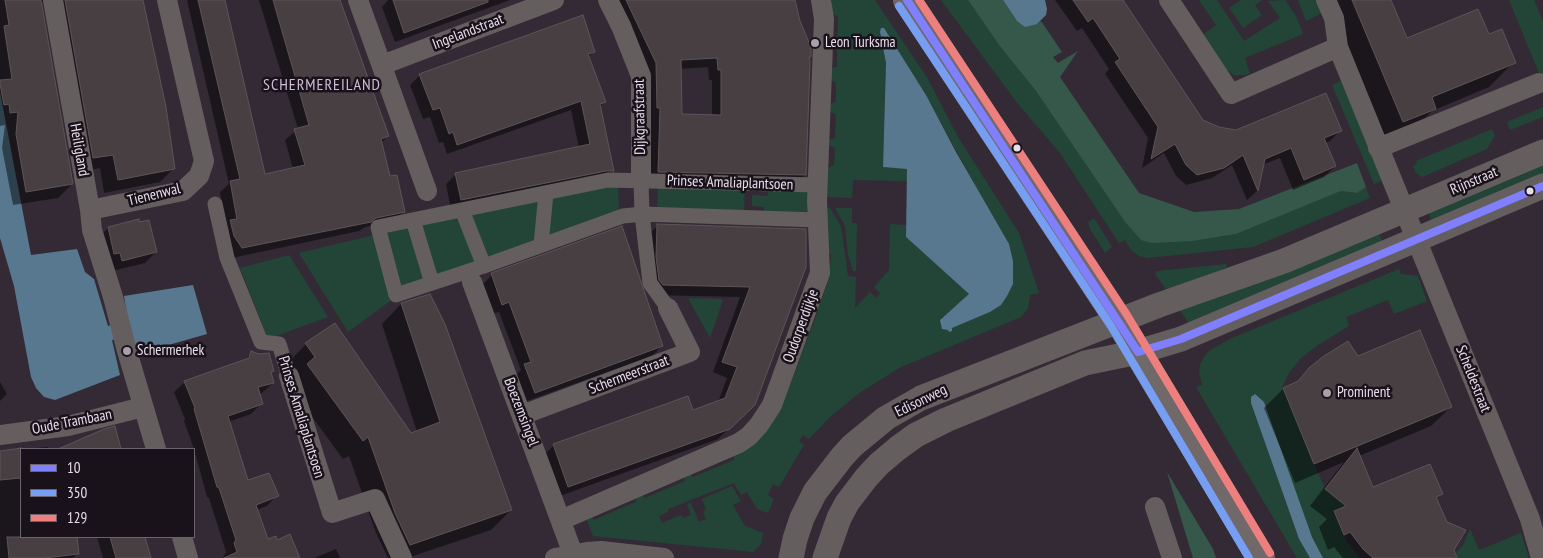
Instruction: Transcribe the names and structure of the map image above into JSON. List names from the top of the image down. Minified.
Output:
{"streets":{"street":["Ingelandstraat","Dijkgraafstraat","Heiligland","Rijnstraat","Prinses Amaliaplantsoen","Tienenwal","Oudorperdijkje","Schermeerstraat","Scheldestraat","Edisonweg","Boezemsingel","Oude Trambaan"]},"crossings":[["Dijkgraafstraat","Prinses Amaliaplantsoen"],["Heiligland","Tienenwal"],["Heiligland","Oude Trambaan"],["Rijnstraat","Scheldestraat"],["Rijnstraat","Edisonweg"],["Prinses Amaliaplantsoen","Oudorperdijkje"],["Oudorperdijkje","Boezemsingel"],["Schermeerstraat","Boezemsingel"]],"districts":["SCHERMEREILAND"],"places":["Leon Turksma","Schermerhek","Prominent"],"lines":["transit line 10","transit line 129","transit line 350"],"legend":["10","350","129"]}
